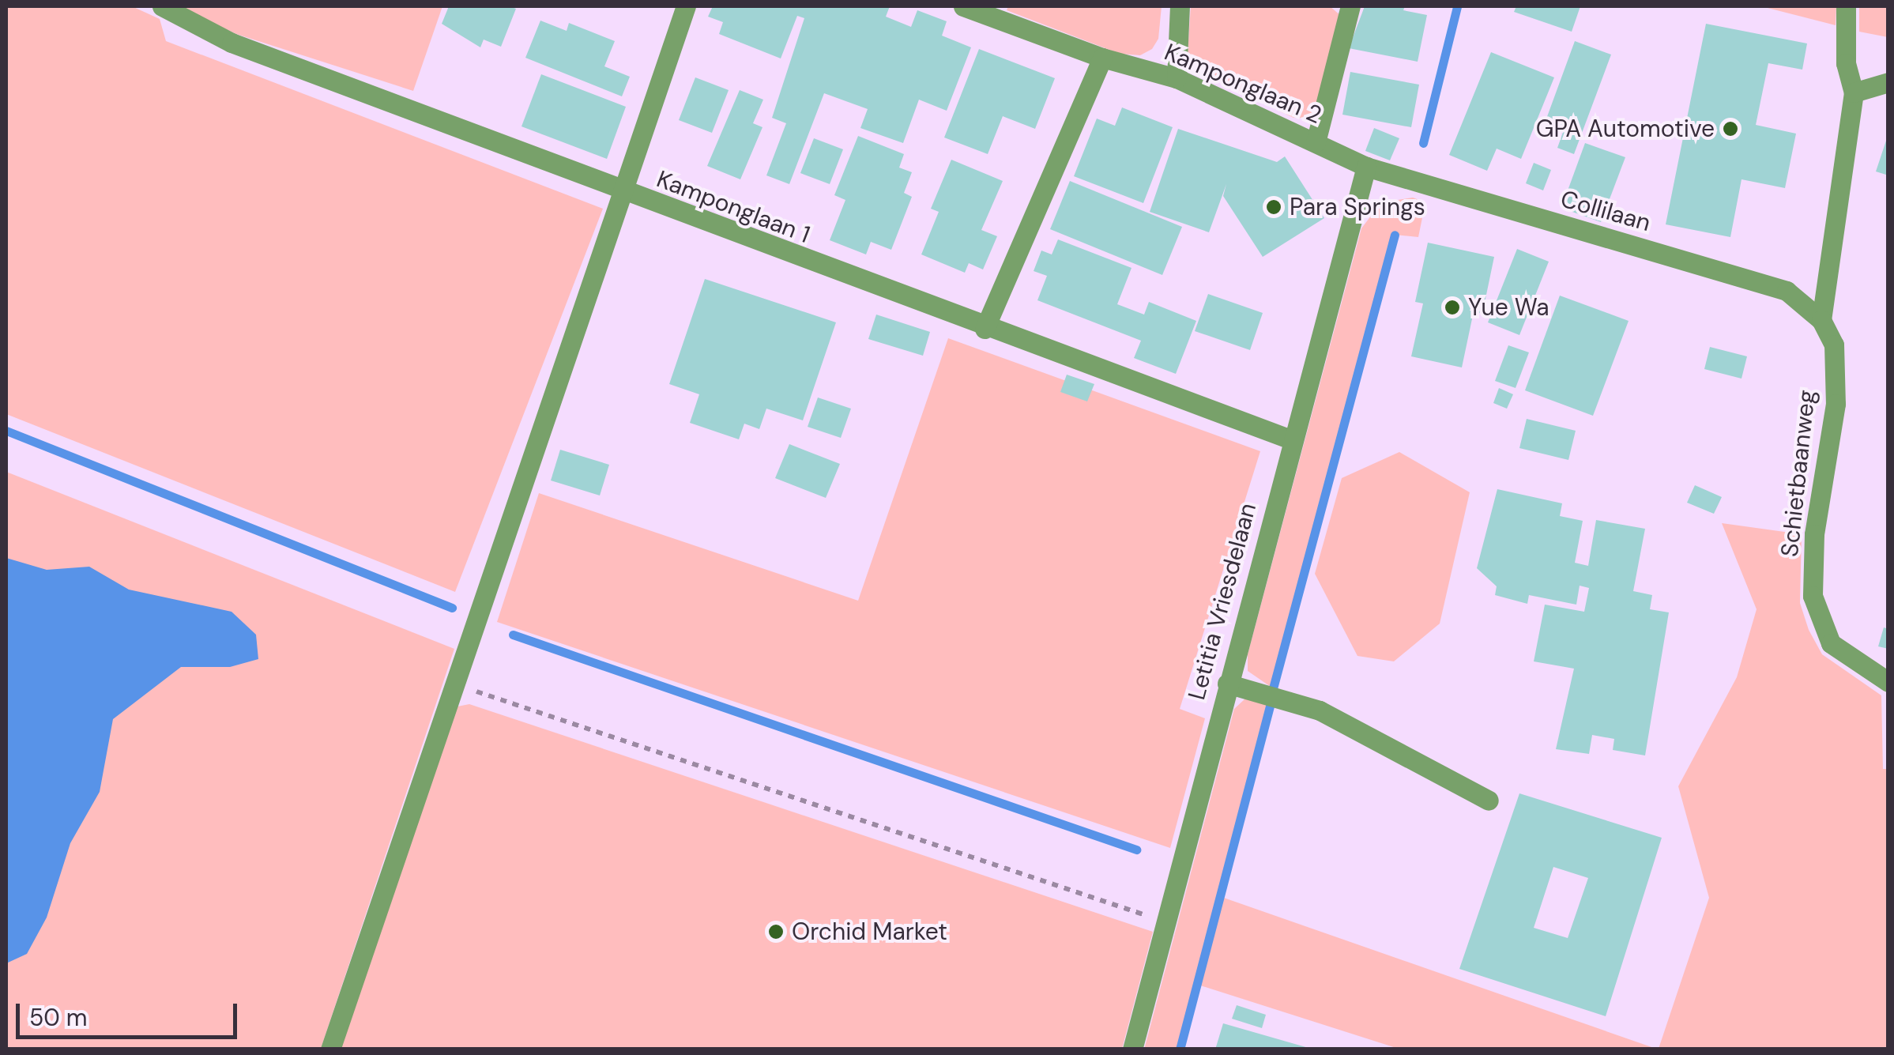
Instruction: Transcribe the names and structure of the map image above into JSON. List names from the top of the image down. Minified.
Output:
{"streets":{"street":["Kamponglaan 2","Kamponglaan 1","Collilaan","Schietbaanweg","Letitia Vriesdelaan"]},"crossings":[["Kamponglaan 2","Collilaan"],["Kamponglaan 2","Letitia Vriesdelaan"],["Kamponglaan 1","Letitia Vriesdelaan"],["Collilaan","Schietbaanweg"],["Collilaan","Letitia Vriesdelaan"]],"places":["GPA Automotive","Para Springs","Yue Wa","Orchid Market"],"scale_bar":"50 m"}
